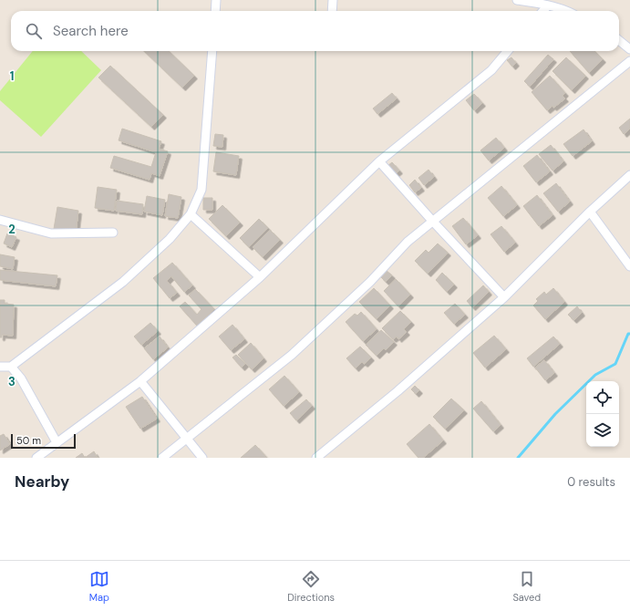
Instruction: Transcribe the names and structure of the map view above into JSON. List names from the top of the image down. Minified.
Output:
{"scale_bar":"50 m","page":{"search":"Search here","scale":"50 m","heading":["Nearby","0 results"],"nav":["Map","Directions","Saved"]},"grid":{"rows":["1","2","3"]}}
